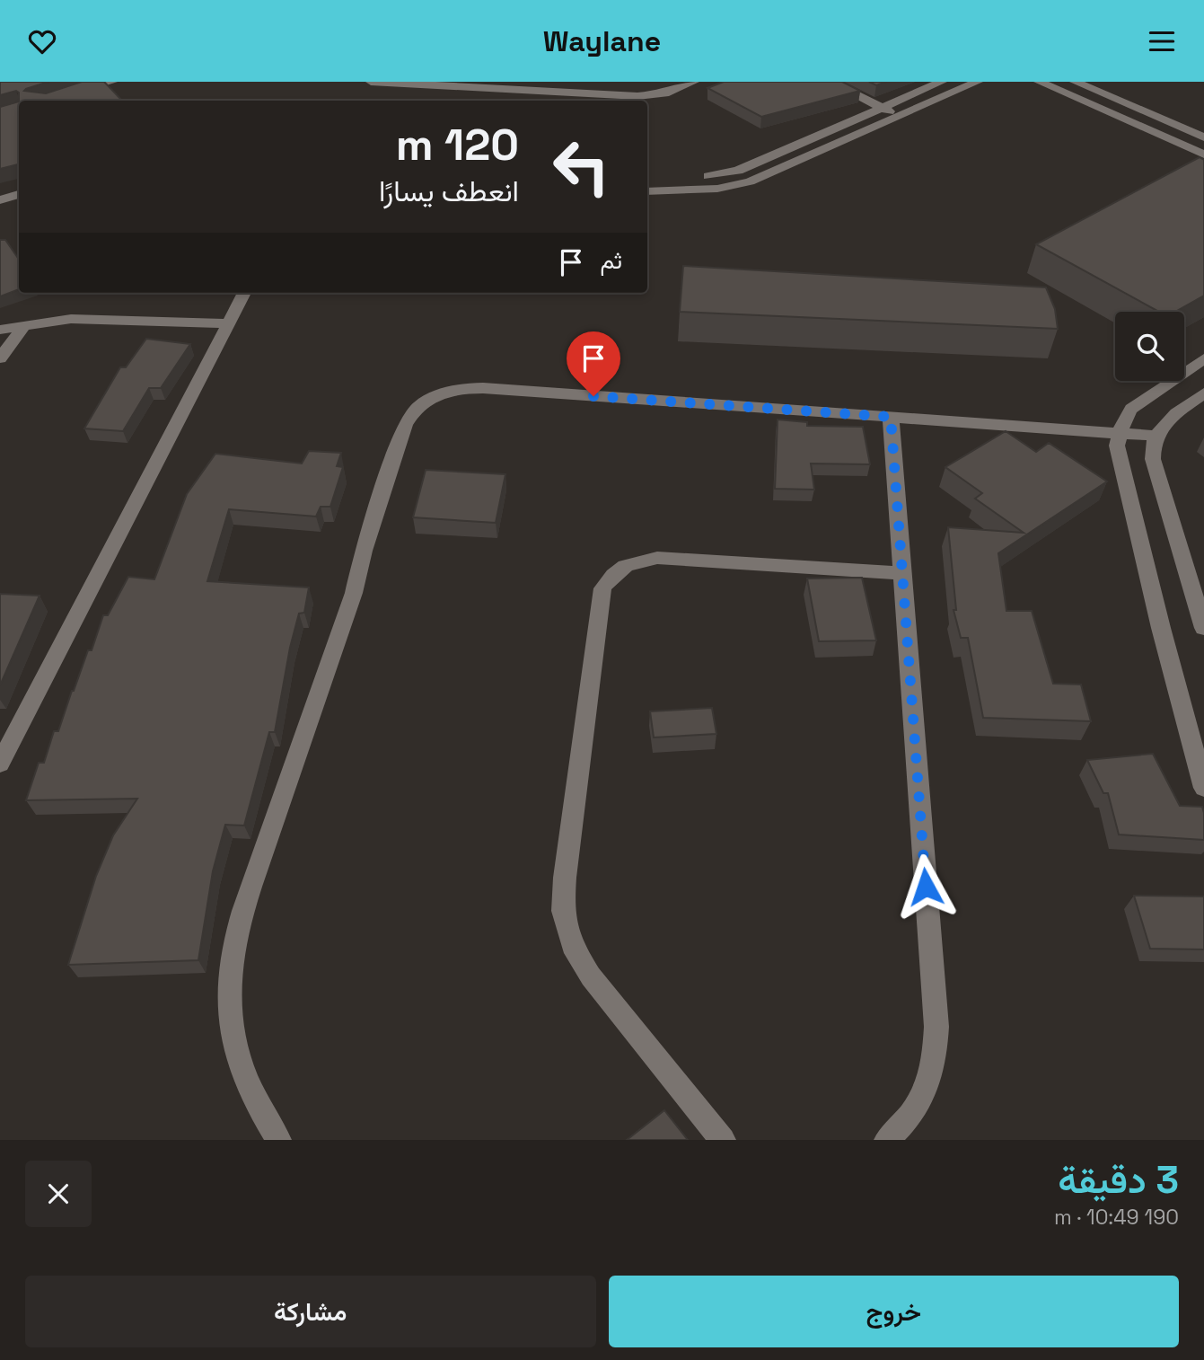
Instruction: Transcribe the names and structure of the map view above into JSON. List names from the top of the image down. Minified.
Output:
{"page":{"header":"Waylane","turn":["120 m","انعطف يسارًا"],"then":"ثم","heading":["3 دقيقة","190 m · 10:49"],"buttons":["خروج","مشاركة"]}}
